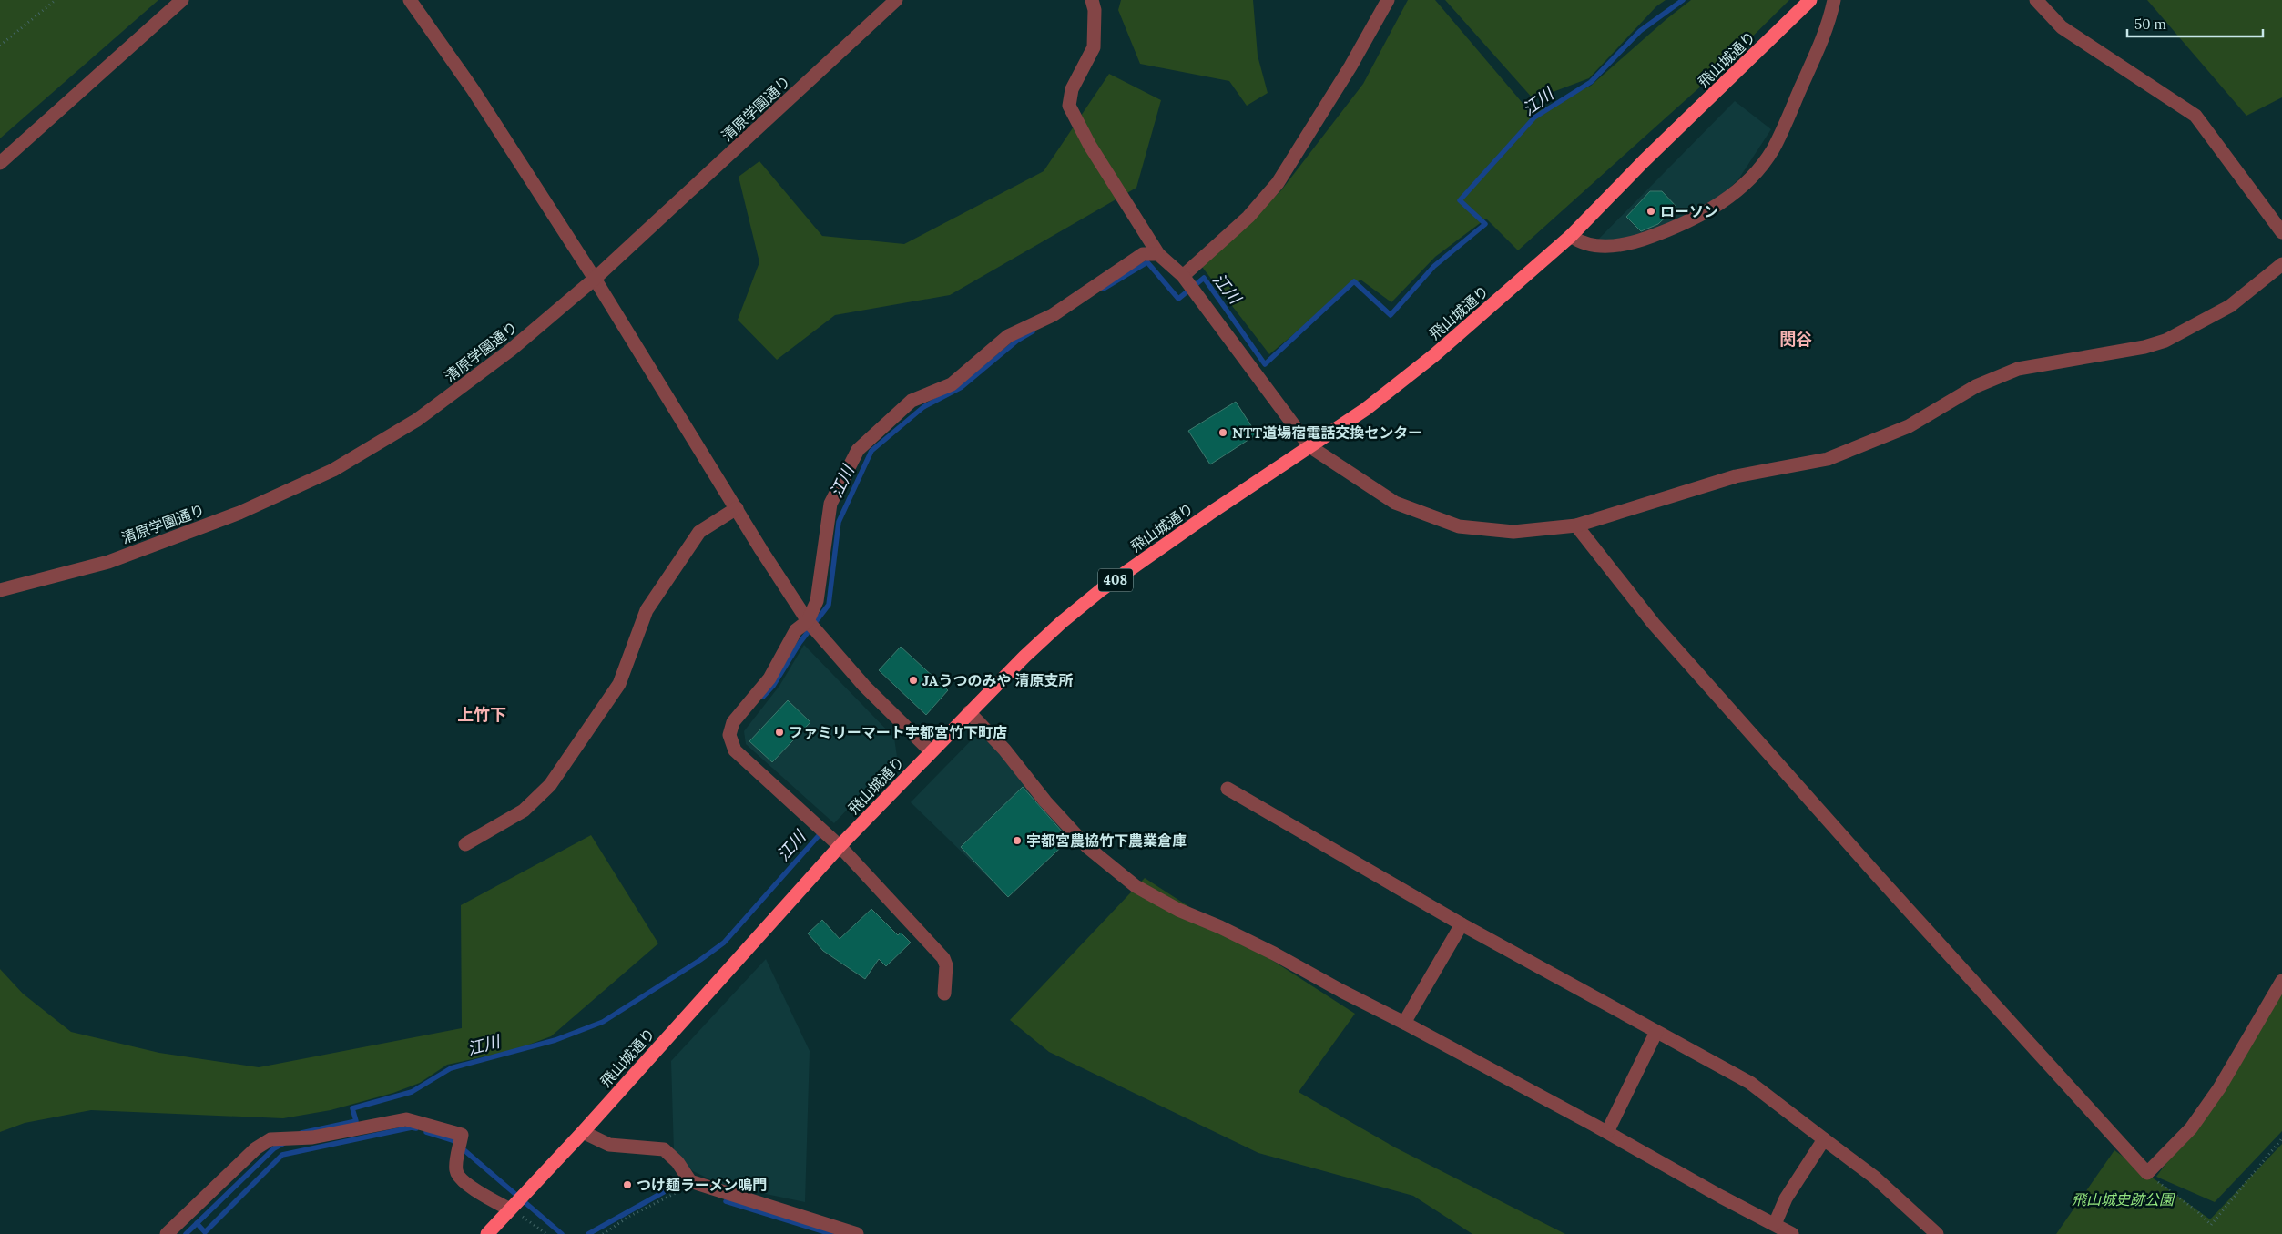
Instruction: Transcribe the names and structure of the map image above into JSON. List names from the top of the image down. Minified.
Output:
{"streets":{"highway":["飛山城通り","408"],"street":["清原学園通り"]},"districts":["関谷","上竹下"],"water":["江川"],"parks":["飛山城史跡公園"],"places":["ローソン","NTT道場宿電話交換センター","JAうつのみや 清原支所","ファミリーマート宇都宮竹下町店","宇都宮農協竹下農業倉庫","つけ麺ラーメン鳴門"],"scale_bar":"50 m"}
